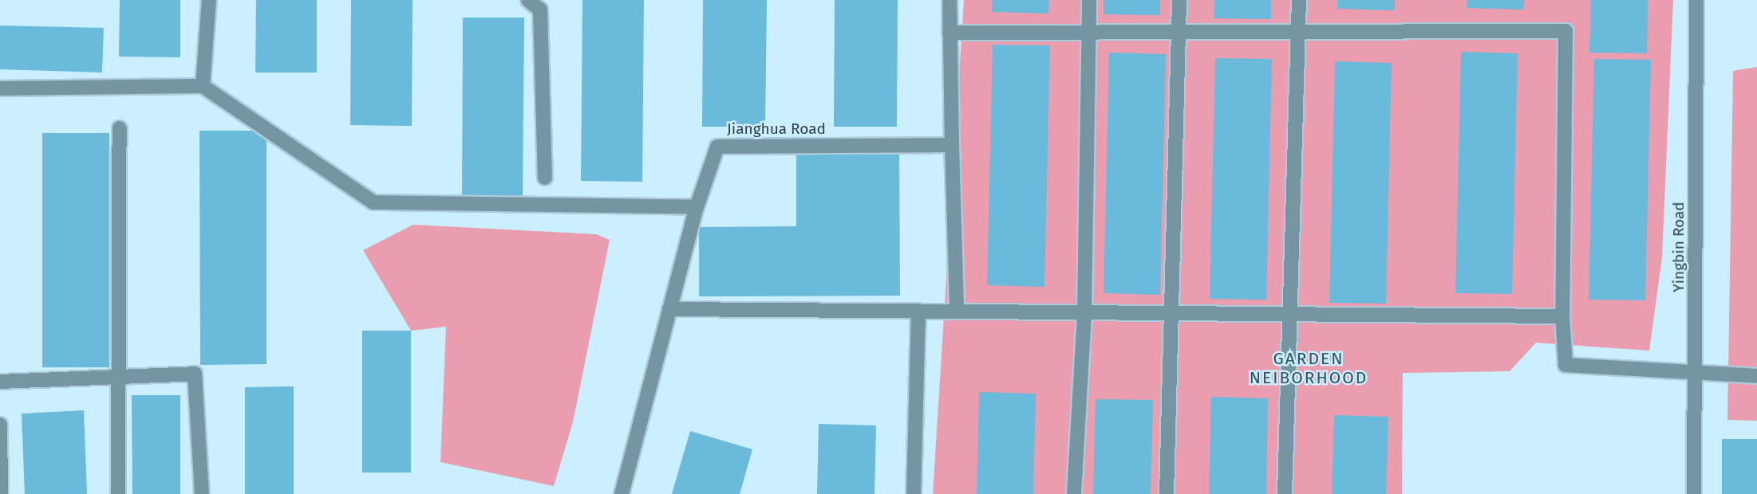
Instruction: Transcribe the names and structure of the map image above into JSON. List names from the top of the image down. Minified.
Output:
{"streets":{"street":["Jianghua Road","Yingbin Road"]},"districts":["GARDEN NEIBORHOOD"]}
